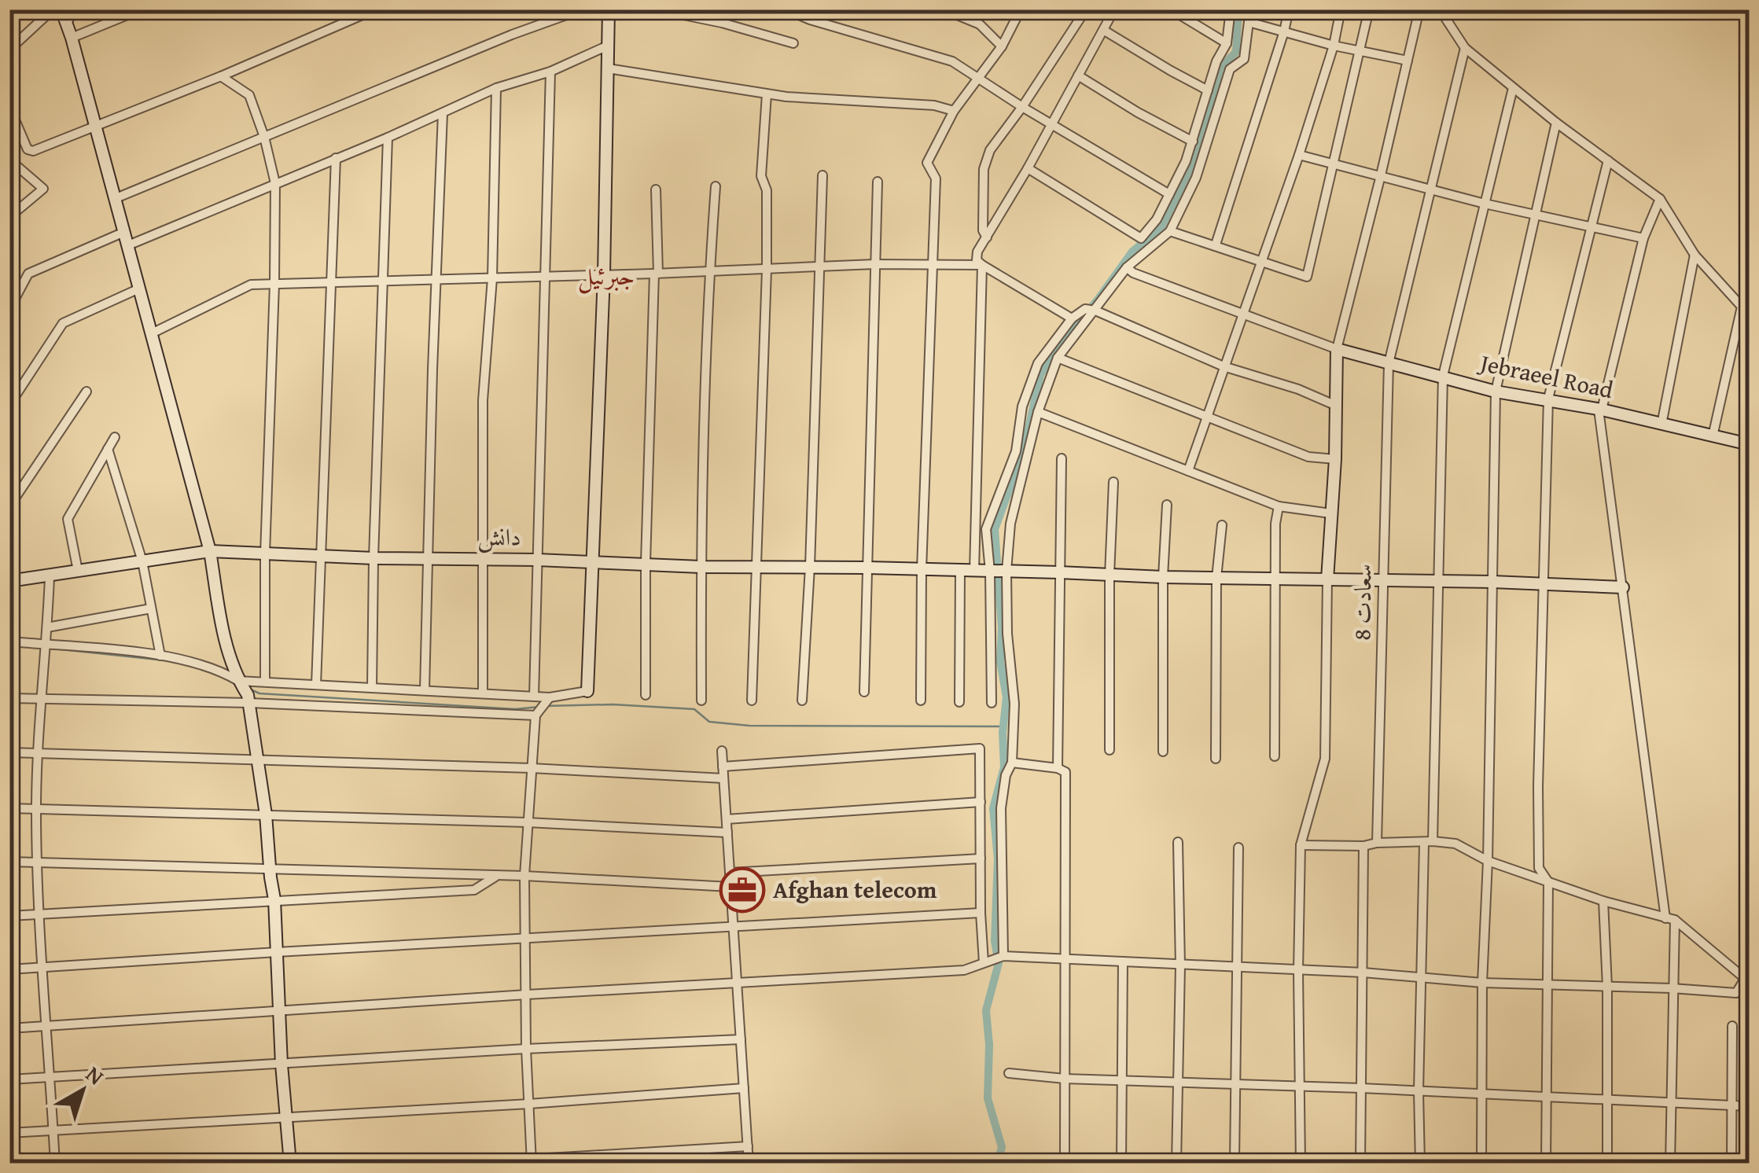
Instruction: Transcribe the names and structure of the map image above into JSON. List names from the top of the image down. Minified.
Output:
{"streets":{"street":["Jebraeel Road","دانش","سعادت 8"]},"crossings":[["Jebraeel Road","سعادت 8"],["دانش","سعادت 8"]],"districts":["جبرئیل"],"places":{"office":["Afghan telecom"]},"north":"top right"}
